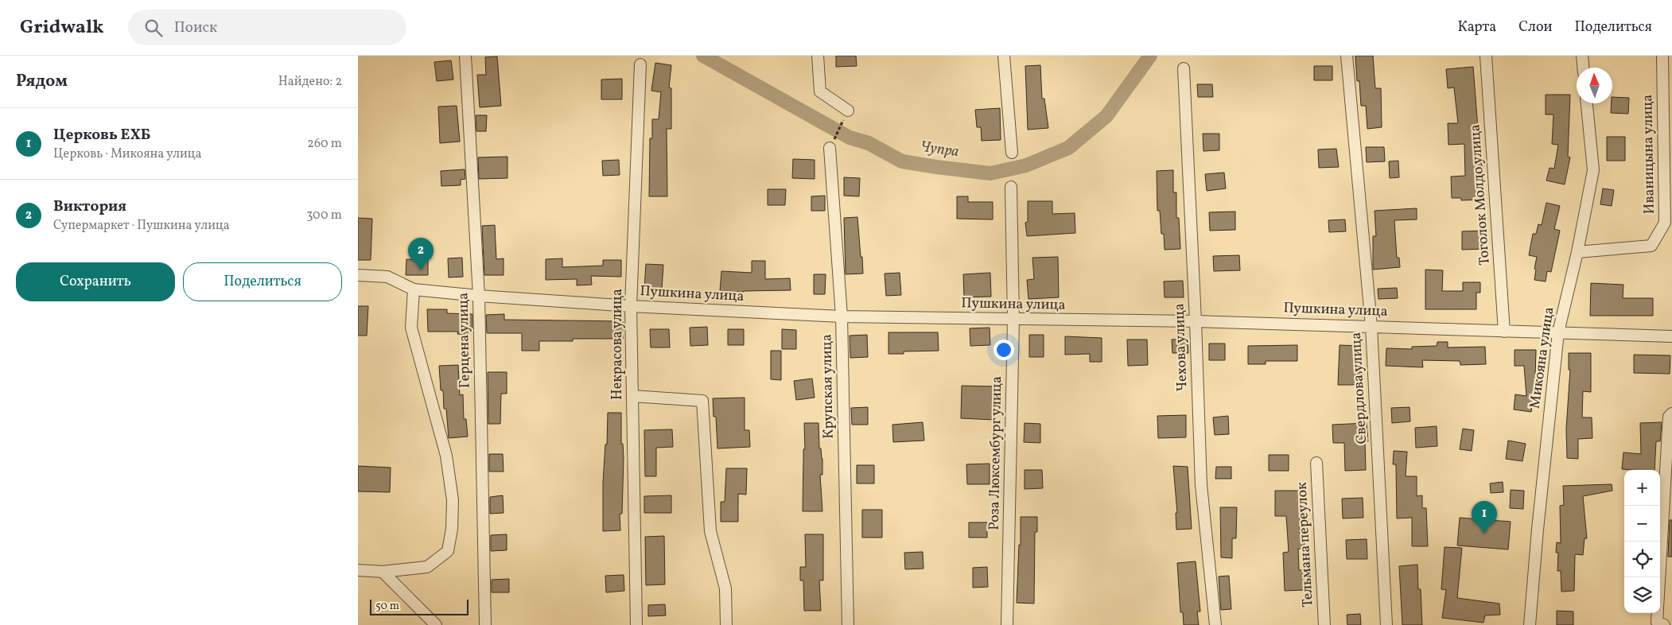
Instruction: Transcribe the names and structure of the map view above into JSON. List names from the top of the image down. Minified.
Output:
{"streets":{"street":["Иваницына улица","Тоголок Молдо улица","Пушкина улица","Герцена улица","Некрасова улица","Чехова улица","Микояна улица","Крупская улица","Свердлова улица","Роза Люксембург улица","Тельмана переулок"]},"crossings":[["Иваницына улица","Микояна улица"],["Тоголок Молдо улица","Пушкина улица"],["Пушкина улица","Герцена улица"],["Пушкина улица","Некрасова улица"],["Пушкина улица","Чехова улица"],["Пушкина улица","Микояна улица"],["Пушкина улица","Крупская улица"],["Пушкина улица","Свердлова улица"],["Пушкина улица","Роза Люксембург улица"]],"water":["Чупра"],"scale_bar":"50 m","north":"top","page":{"header":"Gridwalk","search":"Поиск","nav":["Карта","Слои","Поделиться"],"heading":["Рядом","Найдено: 2"],"list":[{"mark":"1","name":"Церковь ЕХБ","note":"Церковь · Микояна улица","value":"260 m"},{"mark":"2","name":"Виктория","note":"Супермаркет · Пушкина улица","value":"300 m"}],"pins":["2","1"],"buttons":["Сохранить","Поделиться"],"map_buttons":["+","−"],"scale":"50 m"}}
